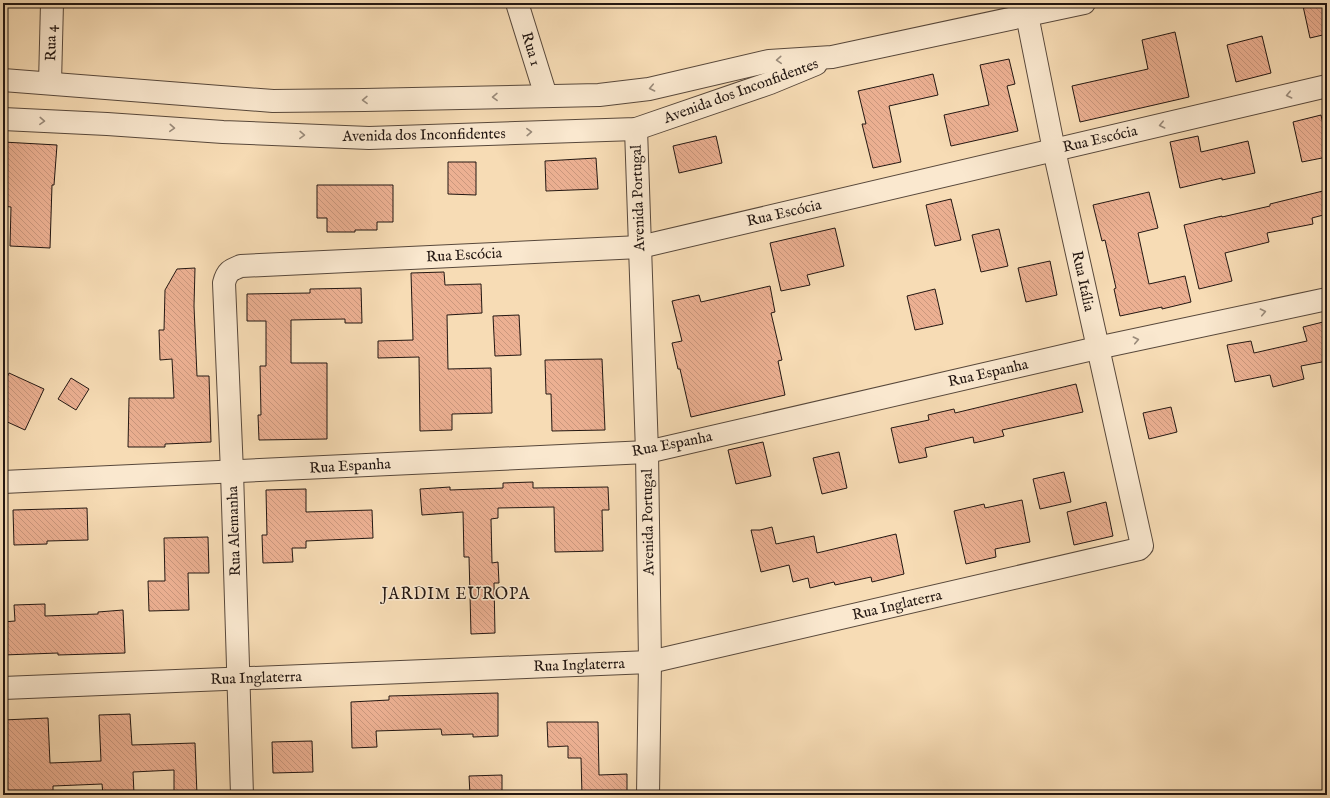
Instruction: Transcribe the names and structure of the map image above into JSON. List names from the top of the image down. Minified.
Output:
{"streets":{"street":["Rua 4","Rua 1","Avenida dos Inconfidentes","Rua Escócia","Avenida Portugal","Rua Itália","Rua Espanha","Rua Alemanha","Rua Inglaterra"]},"crossings":[["Rua 4","Avenida dos Inconfidentes"],["Rua 1","Avenida dos Inconfidentes"],["Avenida dos Inconfidentes","Avenida Portugal"],["Avenida dos Inconfidentes","Rua Itália"],["Rua Escócia","Avenida Portugal"],["Rua Escócia","Rua Itália"],["Rua Escócia","Rua Alemanha"],["Avenida Portugal","Rua Espanha"],["Avenida Portugal","Rua Inglaterra"],["Rua Itália","Rua Espanha"],["Rua Itália","Rua Inglaterra"],["Rua Espanha","Rua Alemanha"],["Rua Alemanha","Rua Inglaterra"]],"districts":["JARDIM EUROPA"]}
